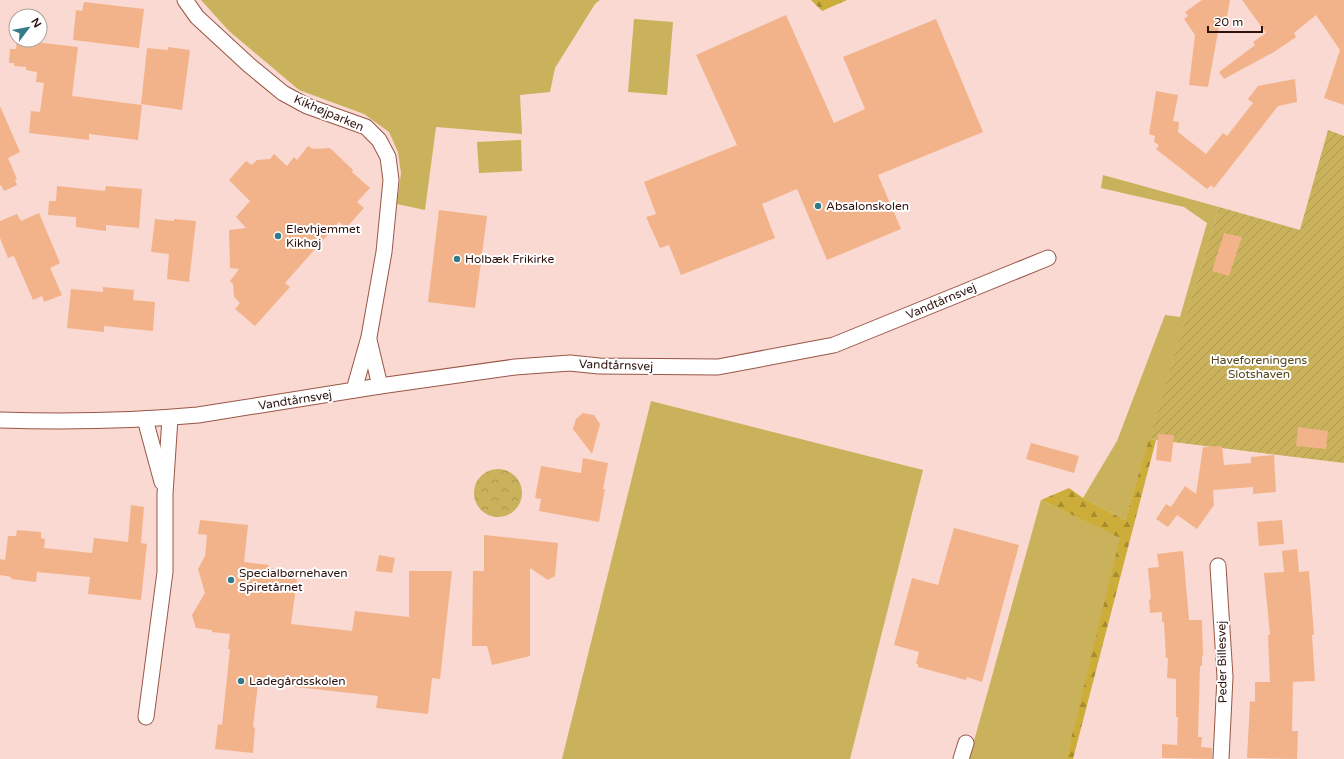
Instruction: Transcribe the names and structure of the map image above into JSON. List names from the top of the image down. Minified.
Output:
{"streets":{"street":["Kikhøjparken","Vandtårnsvej","Peder Billesvej"]},"crossings":[["Kikhøjparken","Vandtårnsvej"]],"parks":["Haveforeningens Slotshaven"],"places":["Absalonskolen","Elevhjemmet Kikhøj","Holbæk Frikirke","Specialbørnehaven Spiretårnet","Ladegårdsskolen"],"scale_bar":"20 m","north":"top right"}
